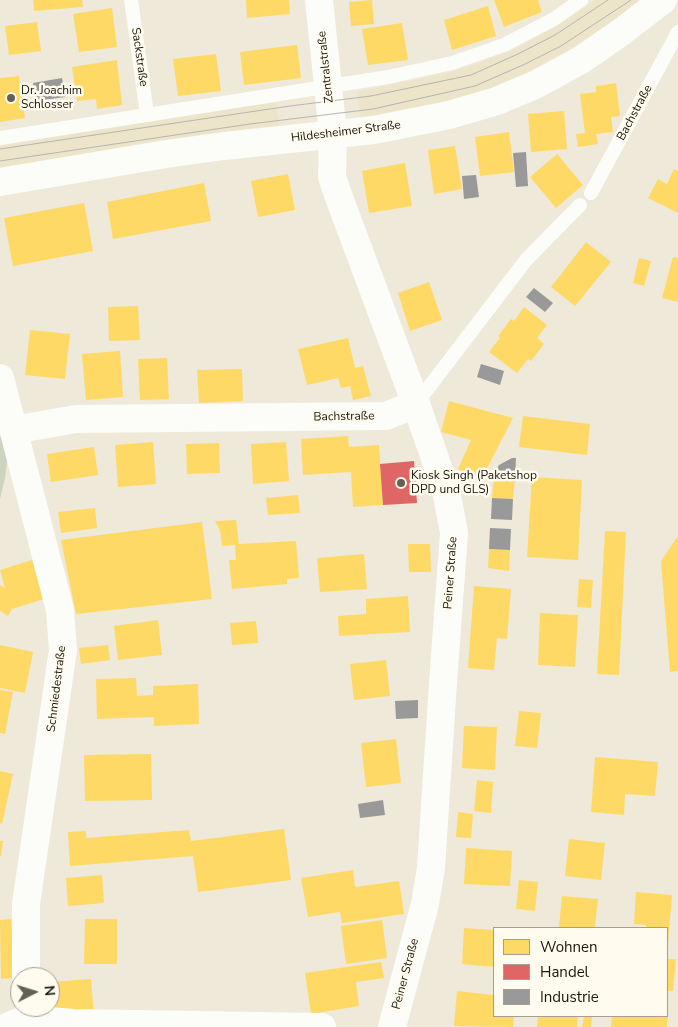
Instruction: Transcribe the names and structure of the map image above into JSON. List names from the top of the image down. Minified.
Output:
{"streets":{"street":["Zentralstraße","Bachstraße","Hildesheimer Straße","Peiner Straße","Schmiedestraße"],"lane":["Sackstraße"]},"crossings":[["Zentralstraße","Hildesheimer Straße"],["Zentralstraße","Peiner Straße"],["Bachstraße","Peiner Straße"],["Bachstraße","Schmiedestraße"],["Hildesheimer Straße","Peiner Straße"]],"places":["Dr. Joachim Schlosser","Kiosk Singh (Paketshop DPD und GLS)"],"legend":["Wohnen","Handel","Industrie"],"north":"right"}
